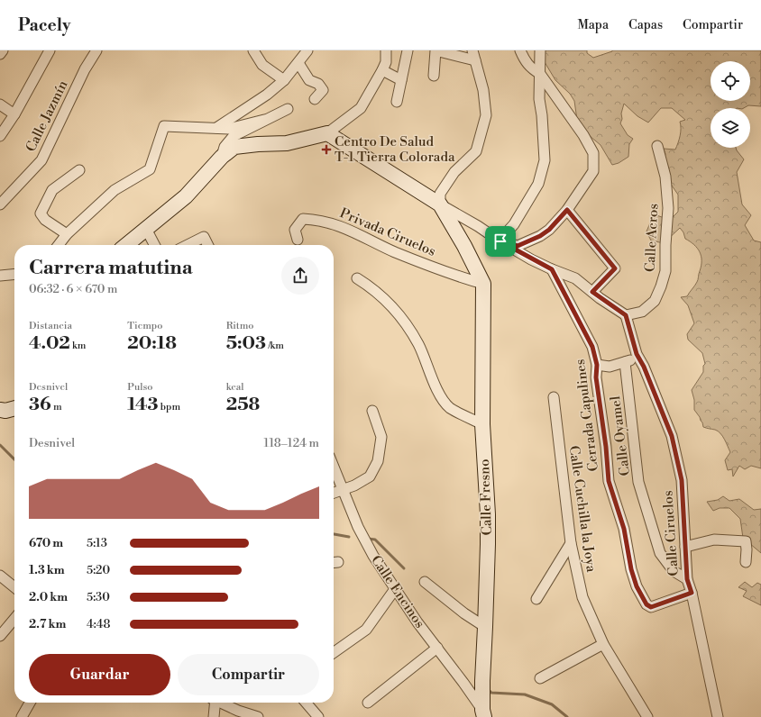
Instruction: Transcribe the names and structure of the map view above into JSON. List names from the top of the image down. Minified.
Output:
{"streets":{"street":["Calle Jazmín","Privada Ciruelos","Calle Acros","Cerrada Capulines","Calle Oyamel","Calle Fresno","Calle Cuchilla la Joya","Calle Ciruelos","Calle Encinos"]},"crossings":[["Privada Ciruelos","Calle Fresno"],["Cerrada Capulines","Calle Ciruelos"],["Calle Oyamel","Calle Ciruelos"],["Calle Fresno","Calle Encinos"]],"places":{"health":["Centro De Salud T-1 Tierra Colorada"]},"page":{"header":"Pacely","nav":["Mapa","Capas","Compartir"],"heading":["Carrera matutina","06:32 · 6 × 670 m"],"stats":[["Distancia","4.02 km"],["Tiempo","20:18"],["Ritmo","5:03 /km"],["Desnivel","36 m"],["Pulso","143 bpm"],["kcal","258"]],"chart":["Desnivel","118–124 m"],"list":[{"name":"670 m","note":"5:13"},{"name":"1.3 km","note":"5:20"},{"name":"2.0 km","note":"5:30"},{"name":"2.7 km","note":"4:48"}],"buttons":["Guardar","Compartir"]}}
